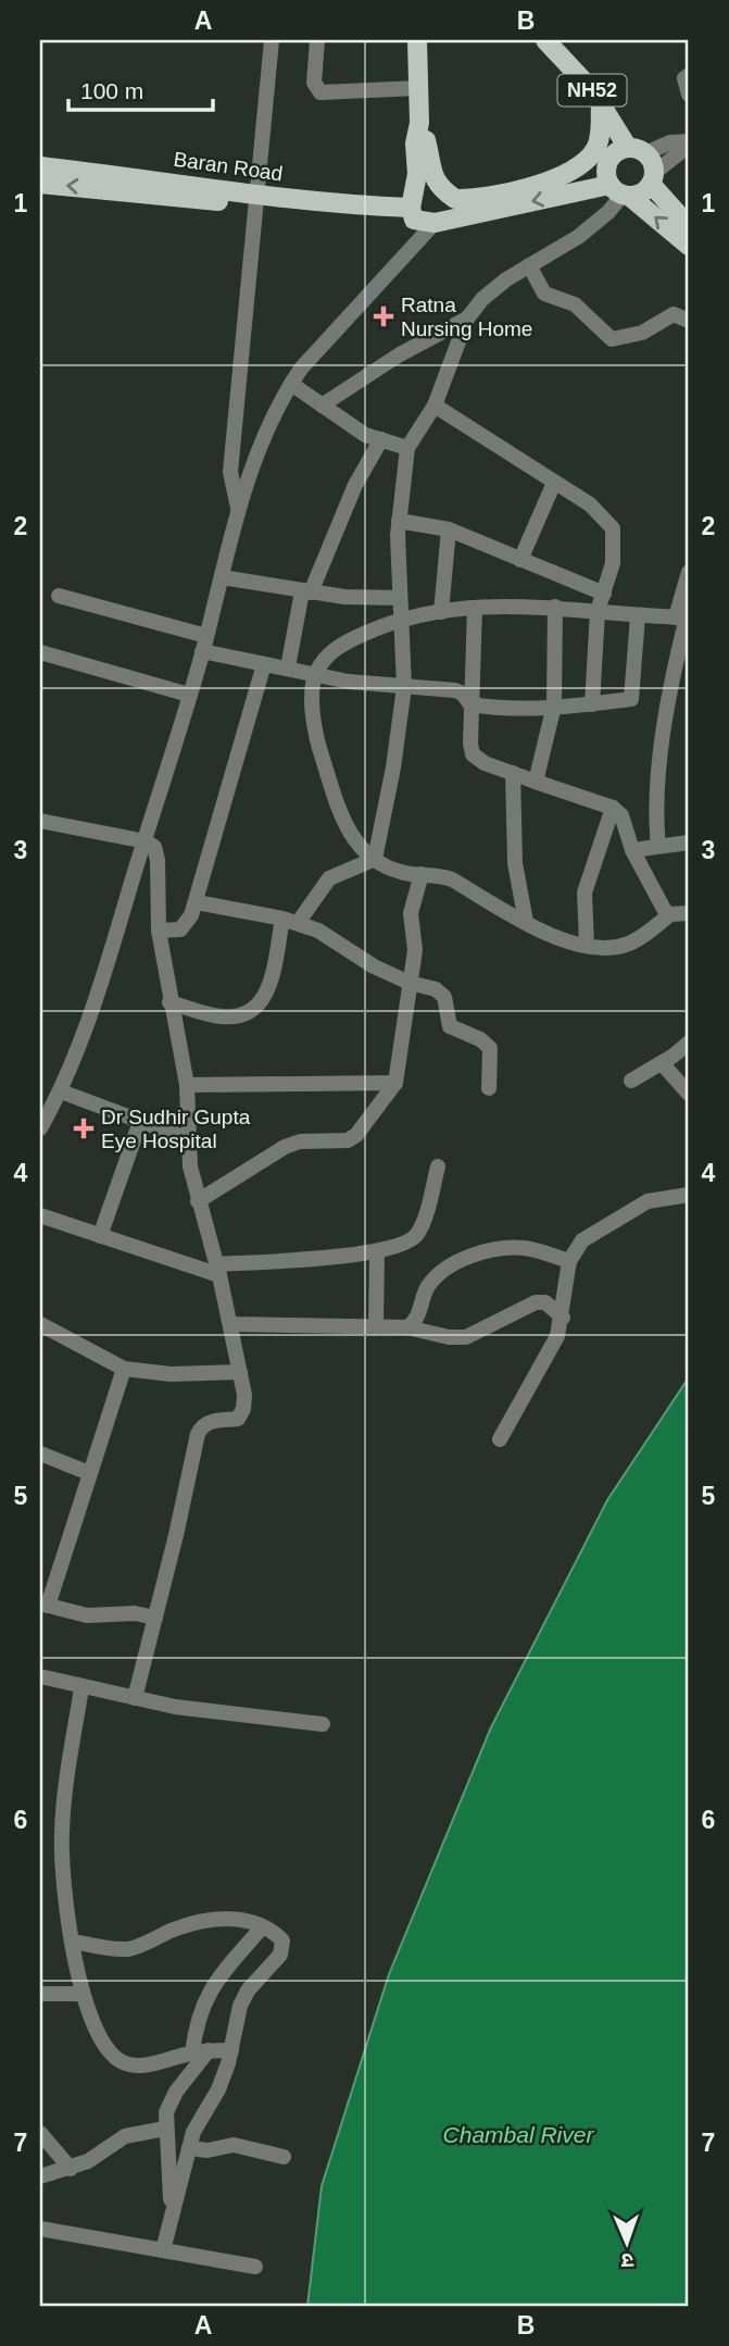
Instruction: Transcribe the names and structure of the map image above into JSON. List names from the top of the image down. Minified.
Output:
{"streets":{"main road":["NH52","Baran Road"]},"crossings":[["NH52","Baran Road"]],"water":["Chambal River"],"places":{"health":["Ratna Nursing Home","Dr Sudhir Gupta Eye Hospital"]},"scale_bar":"100 m","north":"bottom","grid":{"columns":["A","B"],"rows":["1","2","3","4","5","6","7"]}}
